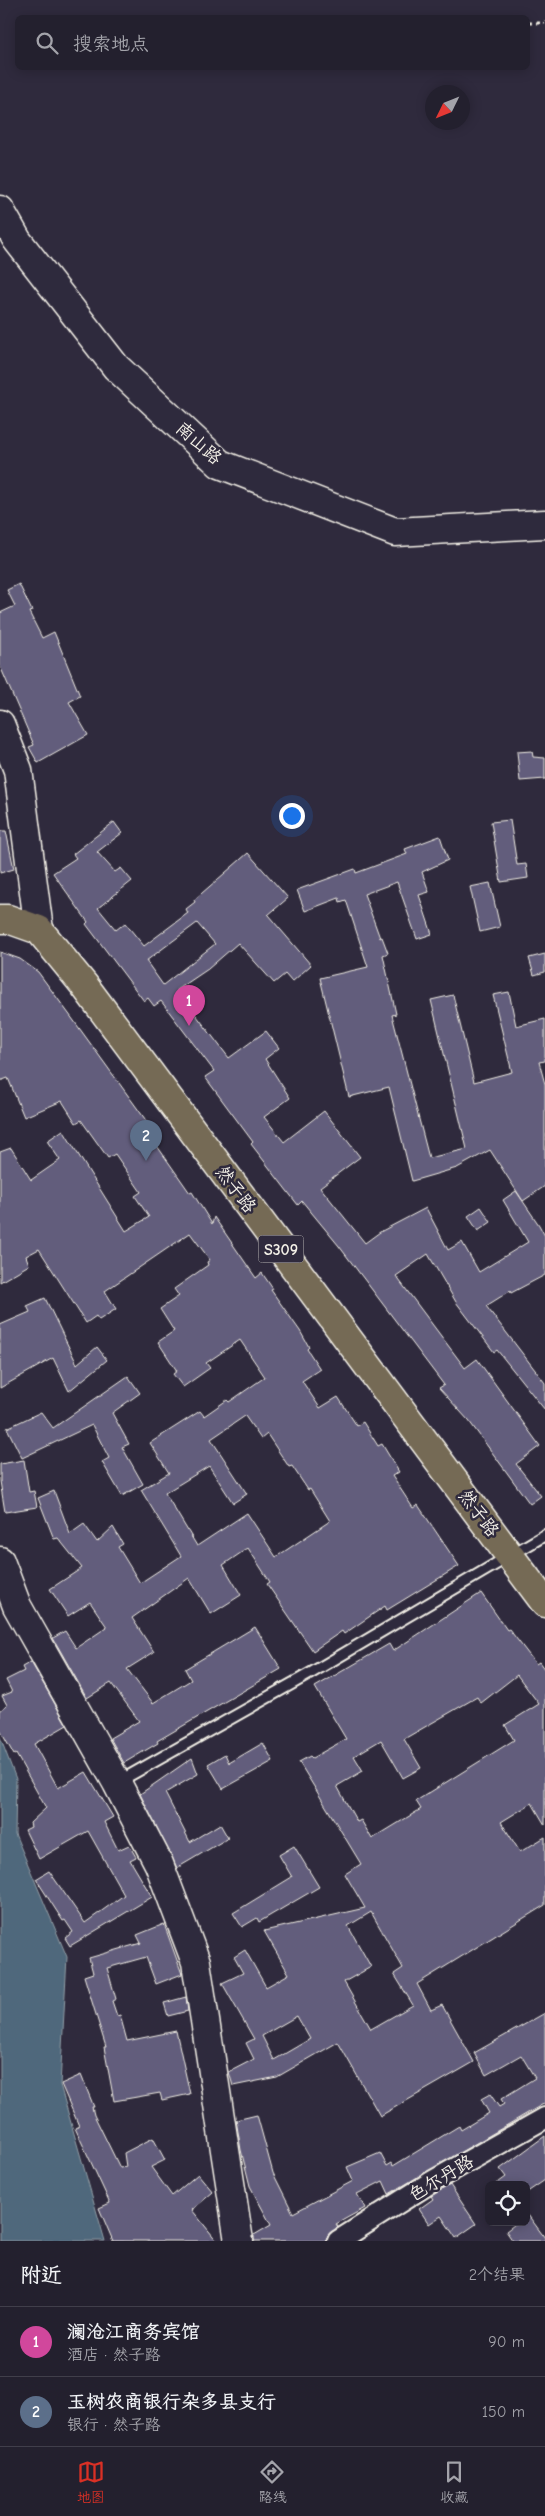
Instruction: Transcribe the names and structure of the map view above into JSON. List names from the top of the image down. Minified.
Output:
{"streets":{"main road":["然子路","S309"],"street":["南山路","色尔丹路"]},"north":"bottom left","page":{"search":"搜索地点","pins":["1","2"],"heading":["附近","2个结果"],"list":[{"mark":"1","name":"澜沧江商务宾馆","note":"酒店 · 然子路","value":"90 m"},{"mark":"2","name":"玉树农商银行杂多县支行","note":"银行 · 然子路","value":"150 m"}],"nav":["地图","路线","收藏"]}}
